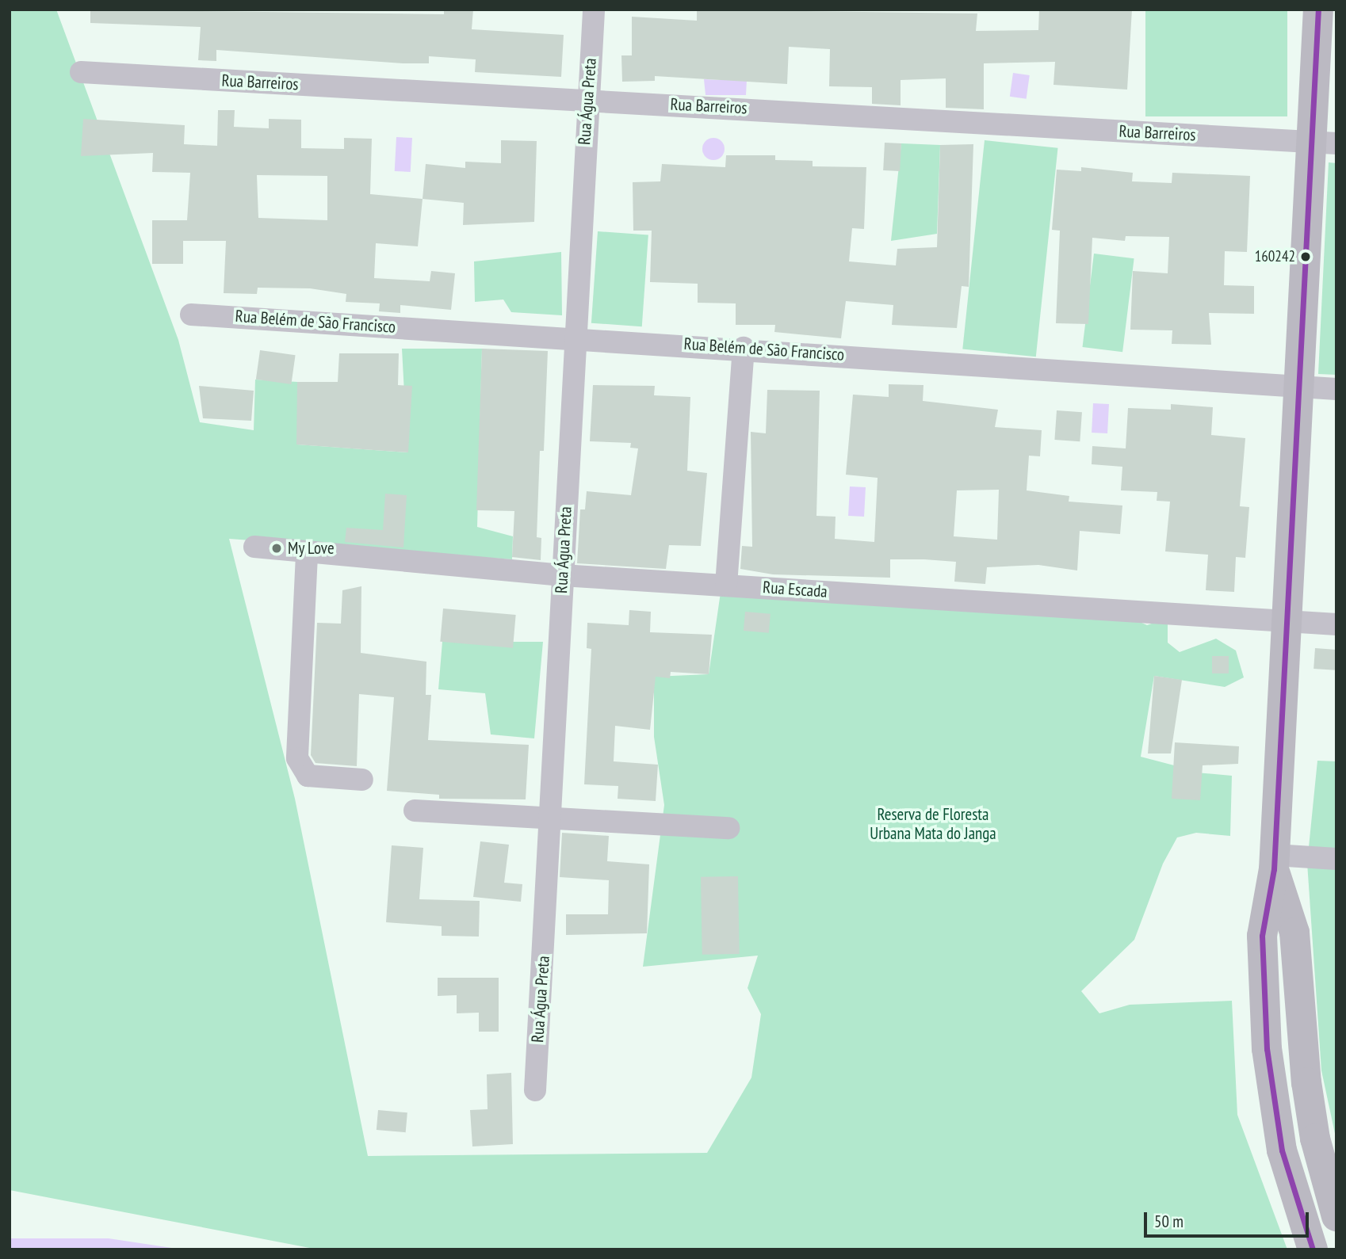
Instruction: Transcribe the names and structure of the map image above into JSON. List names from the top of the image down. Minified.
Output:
{"streets":{"street":["Rua Barreiros","Rua Água Preta","Rua Belém de São Francisco","Rua Escada"]},"crossings":[["Rua Barreiros","Rua Água Preta"],["Rua Água Preta","Rua Belém de São Francisco"],["Rua Água Preta","Rua Escada"]],"parks":["Reserva de Floresta Urbana Mata do Janga"],"places":["160242","My Love"],"scale_bar":"50 m"}
